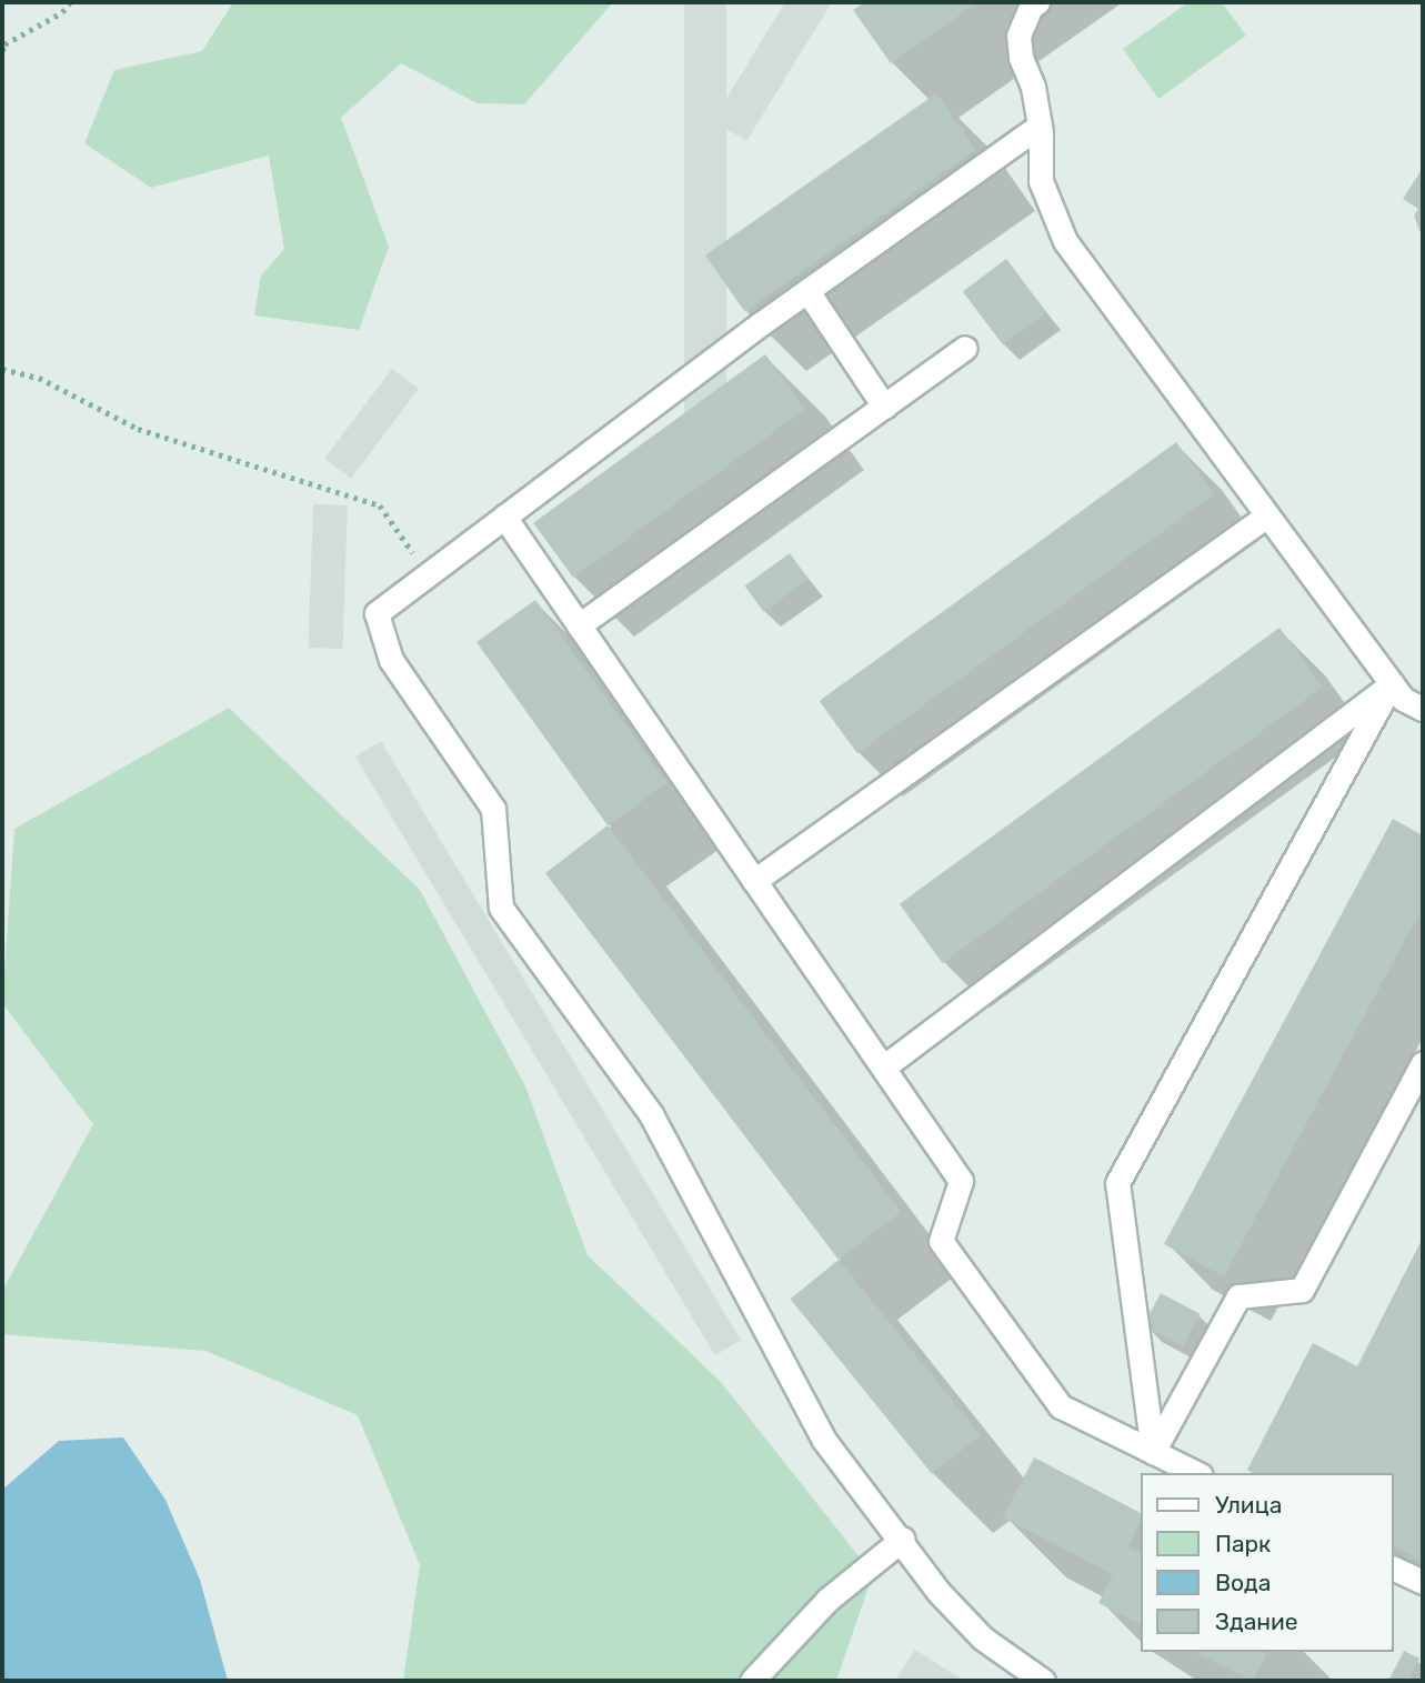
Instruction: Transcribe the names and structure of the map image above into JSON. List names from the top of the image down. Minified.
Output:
{"legend":["Улица","Парк","Вода","Здание"]}
